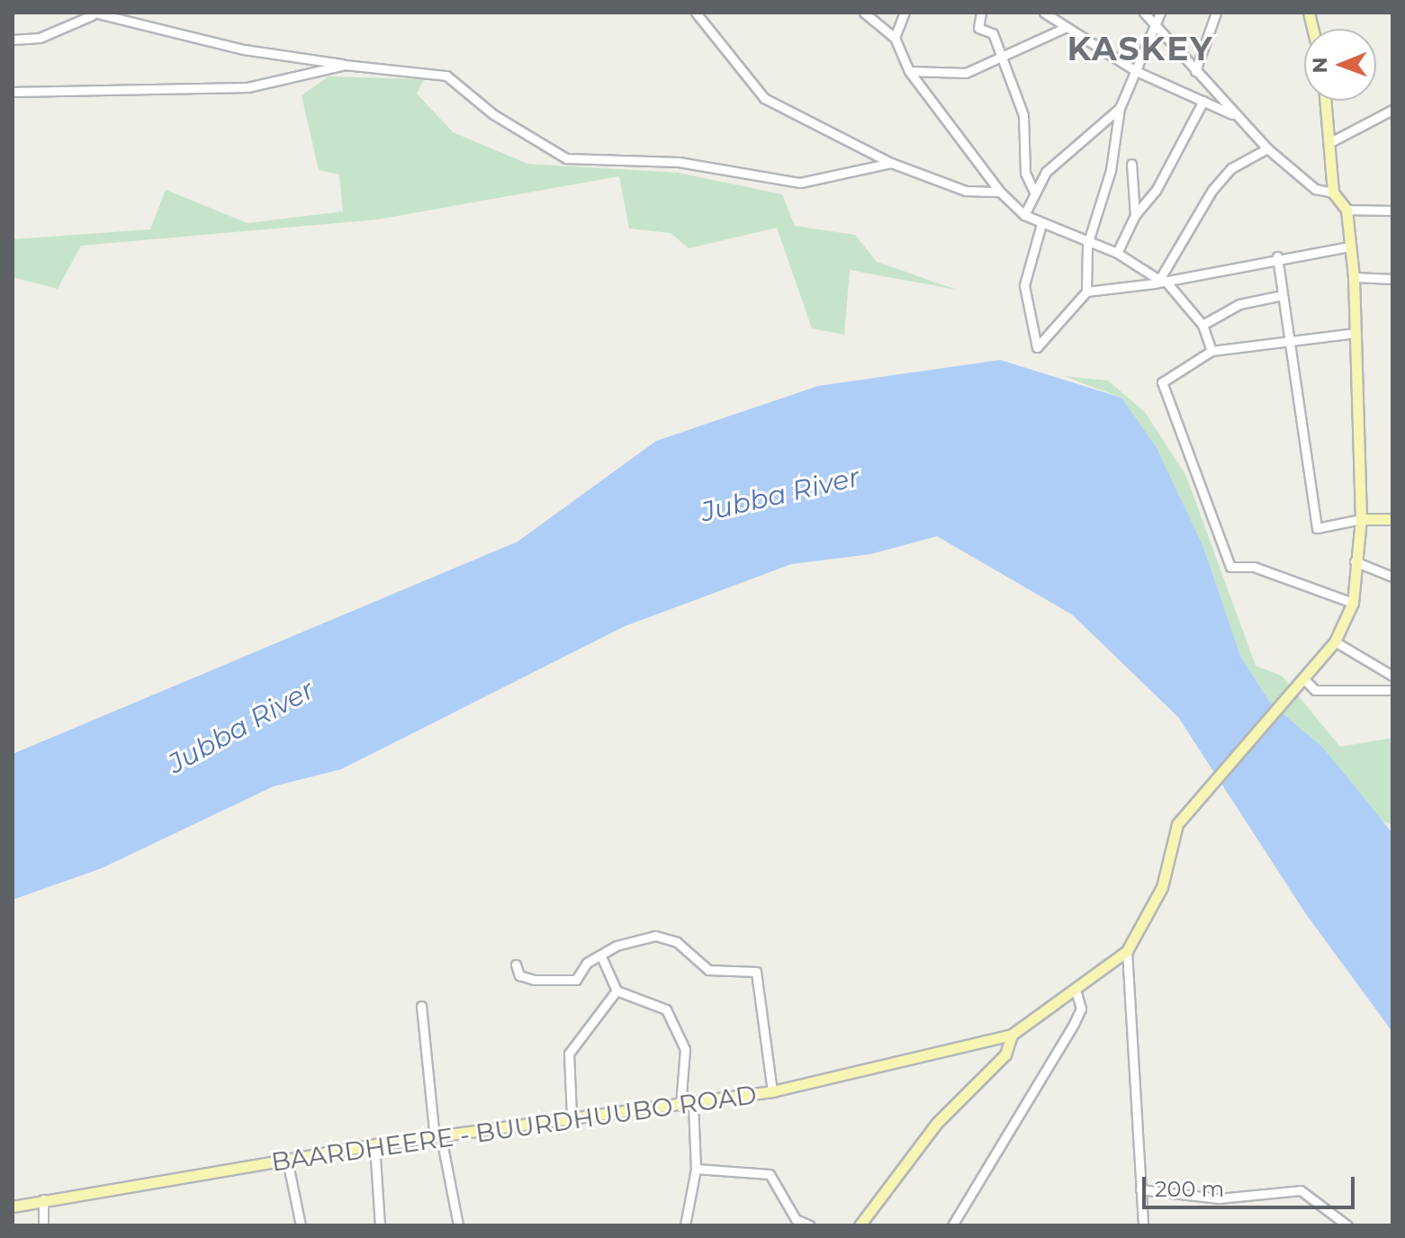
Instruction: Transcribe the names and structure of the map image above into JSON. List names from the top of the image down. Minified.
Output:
{"streets":{"main road":["BAARDHEERE - BUURDHUUBO ROAD"]},"districts":["KASKEY"],"water":["Jubba River"],"scale_bar":"200 m","north":"left"}
